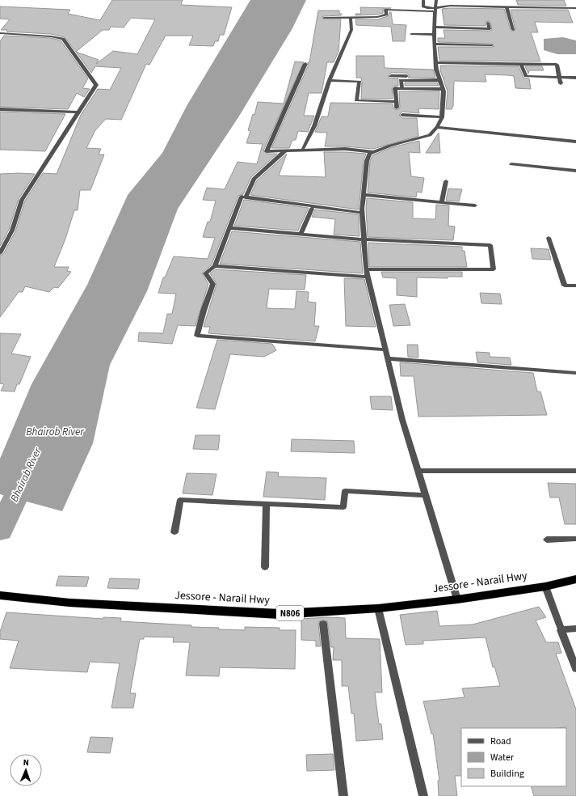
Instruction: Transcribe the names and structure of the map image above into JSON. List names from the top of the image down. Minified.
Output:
{"streets":{"highway":["Jessore - Narail Hwy","N806"]},"water":["Bhairob River","Bhairab River"],"legend":["Road","Water","Building"],"north":"top"}
